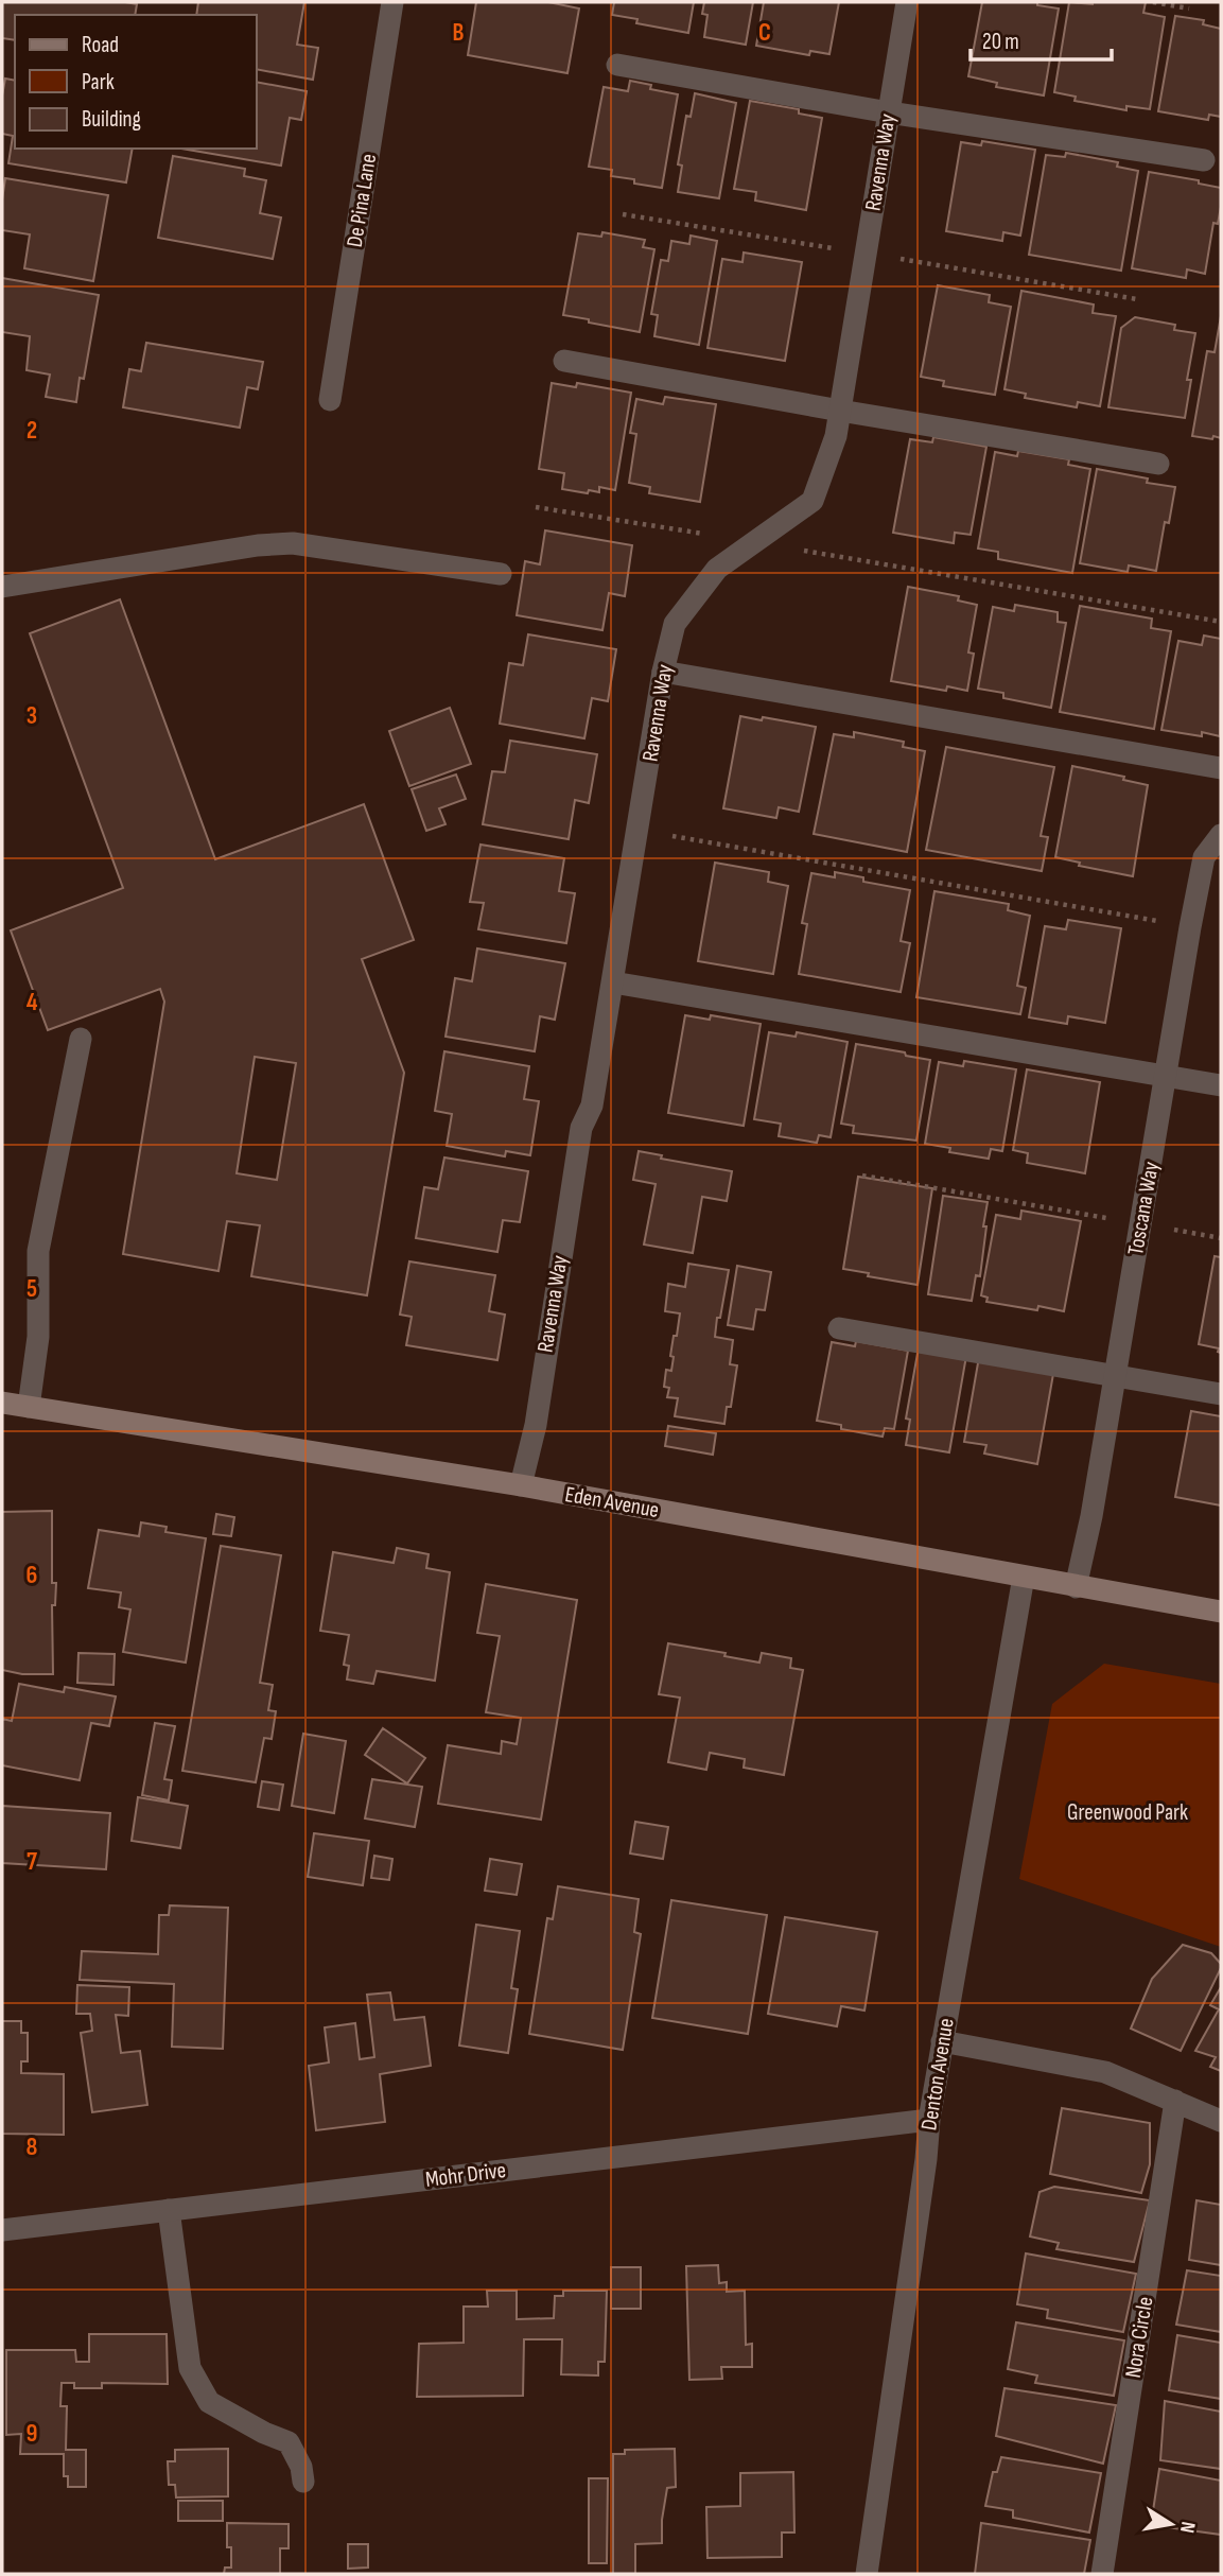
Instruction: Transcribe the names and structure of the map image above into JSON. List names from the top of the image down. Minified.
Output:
{"streets":{"street":["Ravenna Way","De Pina Lane","Toscana Way","Eden Avenue","Denton Avenue","Mohr Drive","Nora Circle"]},"crossings":[["Ravenna Way","Eden Avenue"],["Toscana Way","Eden Avenue"],["Eden Avenue","Denton Avenue"],["Denton Avenue","Mohr Drive"]],"parks":["Greenwood Park"],"legend":["Road","Park","Building"],"scale_bar":"20 m","north":"right","grid":{"columns":["B","C"],"rows":["2","3","4","5","6","7","8","9"]}}
